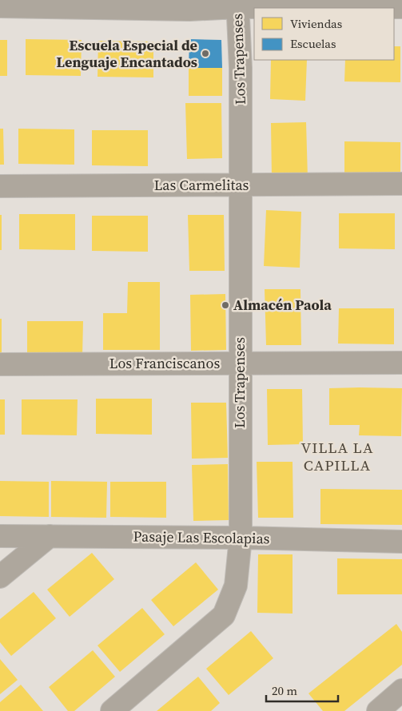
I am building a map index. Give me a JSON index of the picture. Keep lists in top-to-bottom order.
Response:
{
  "streets": {
    "street": [
      "Los Trapenses",
      "Las Carmelitas",
      "Los Franciscanos",
      "Pasaje Las Escolapias"
    ]
  },
  "crossings": [
    ["Los Trapenses", "Las Carmelitas"],
    ["Los Trapenses", "Los Franciscanos"],
    ["Los Trapenses", "Pasaje Las Escolapias"]
  ],
  "districts": ["VILLA LA CAPILLA"],
  "places": ["Escuela Especial de Lenguaje Encantados", "Almacén Paola"],
  "legend": ["Viviendas", "Escuelas"],
  "scale_bar": "20 m"
}
